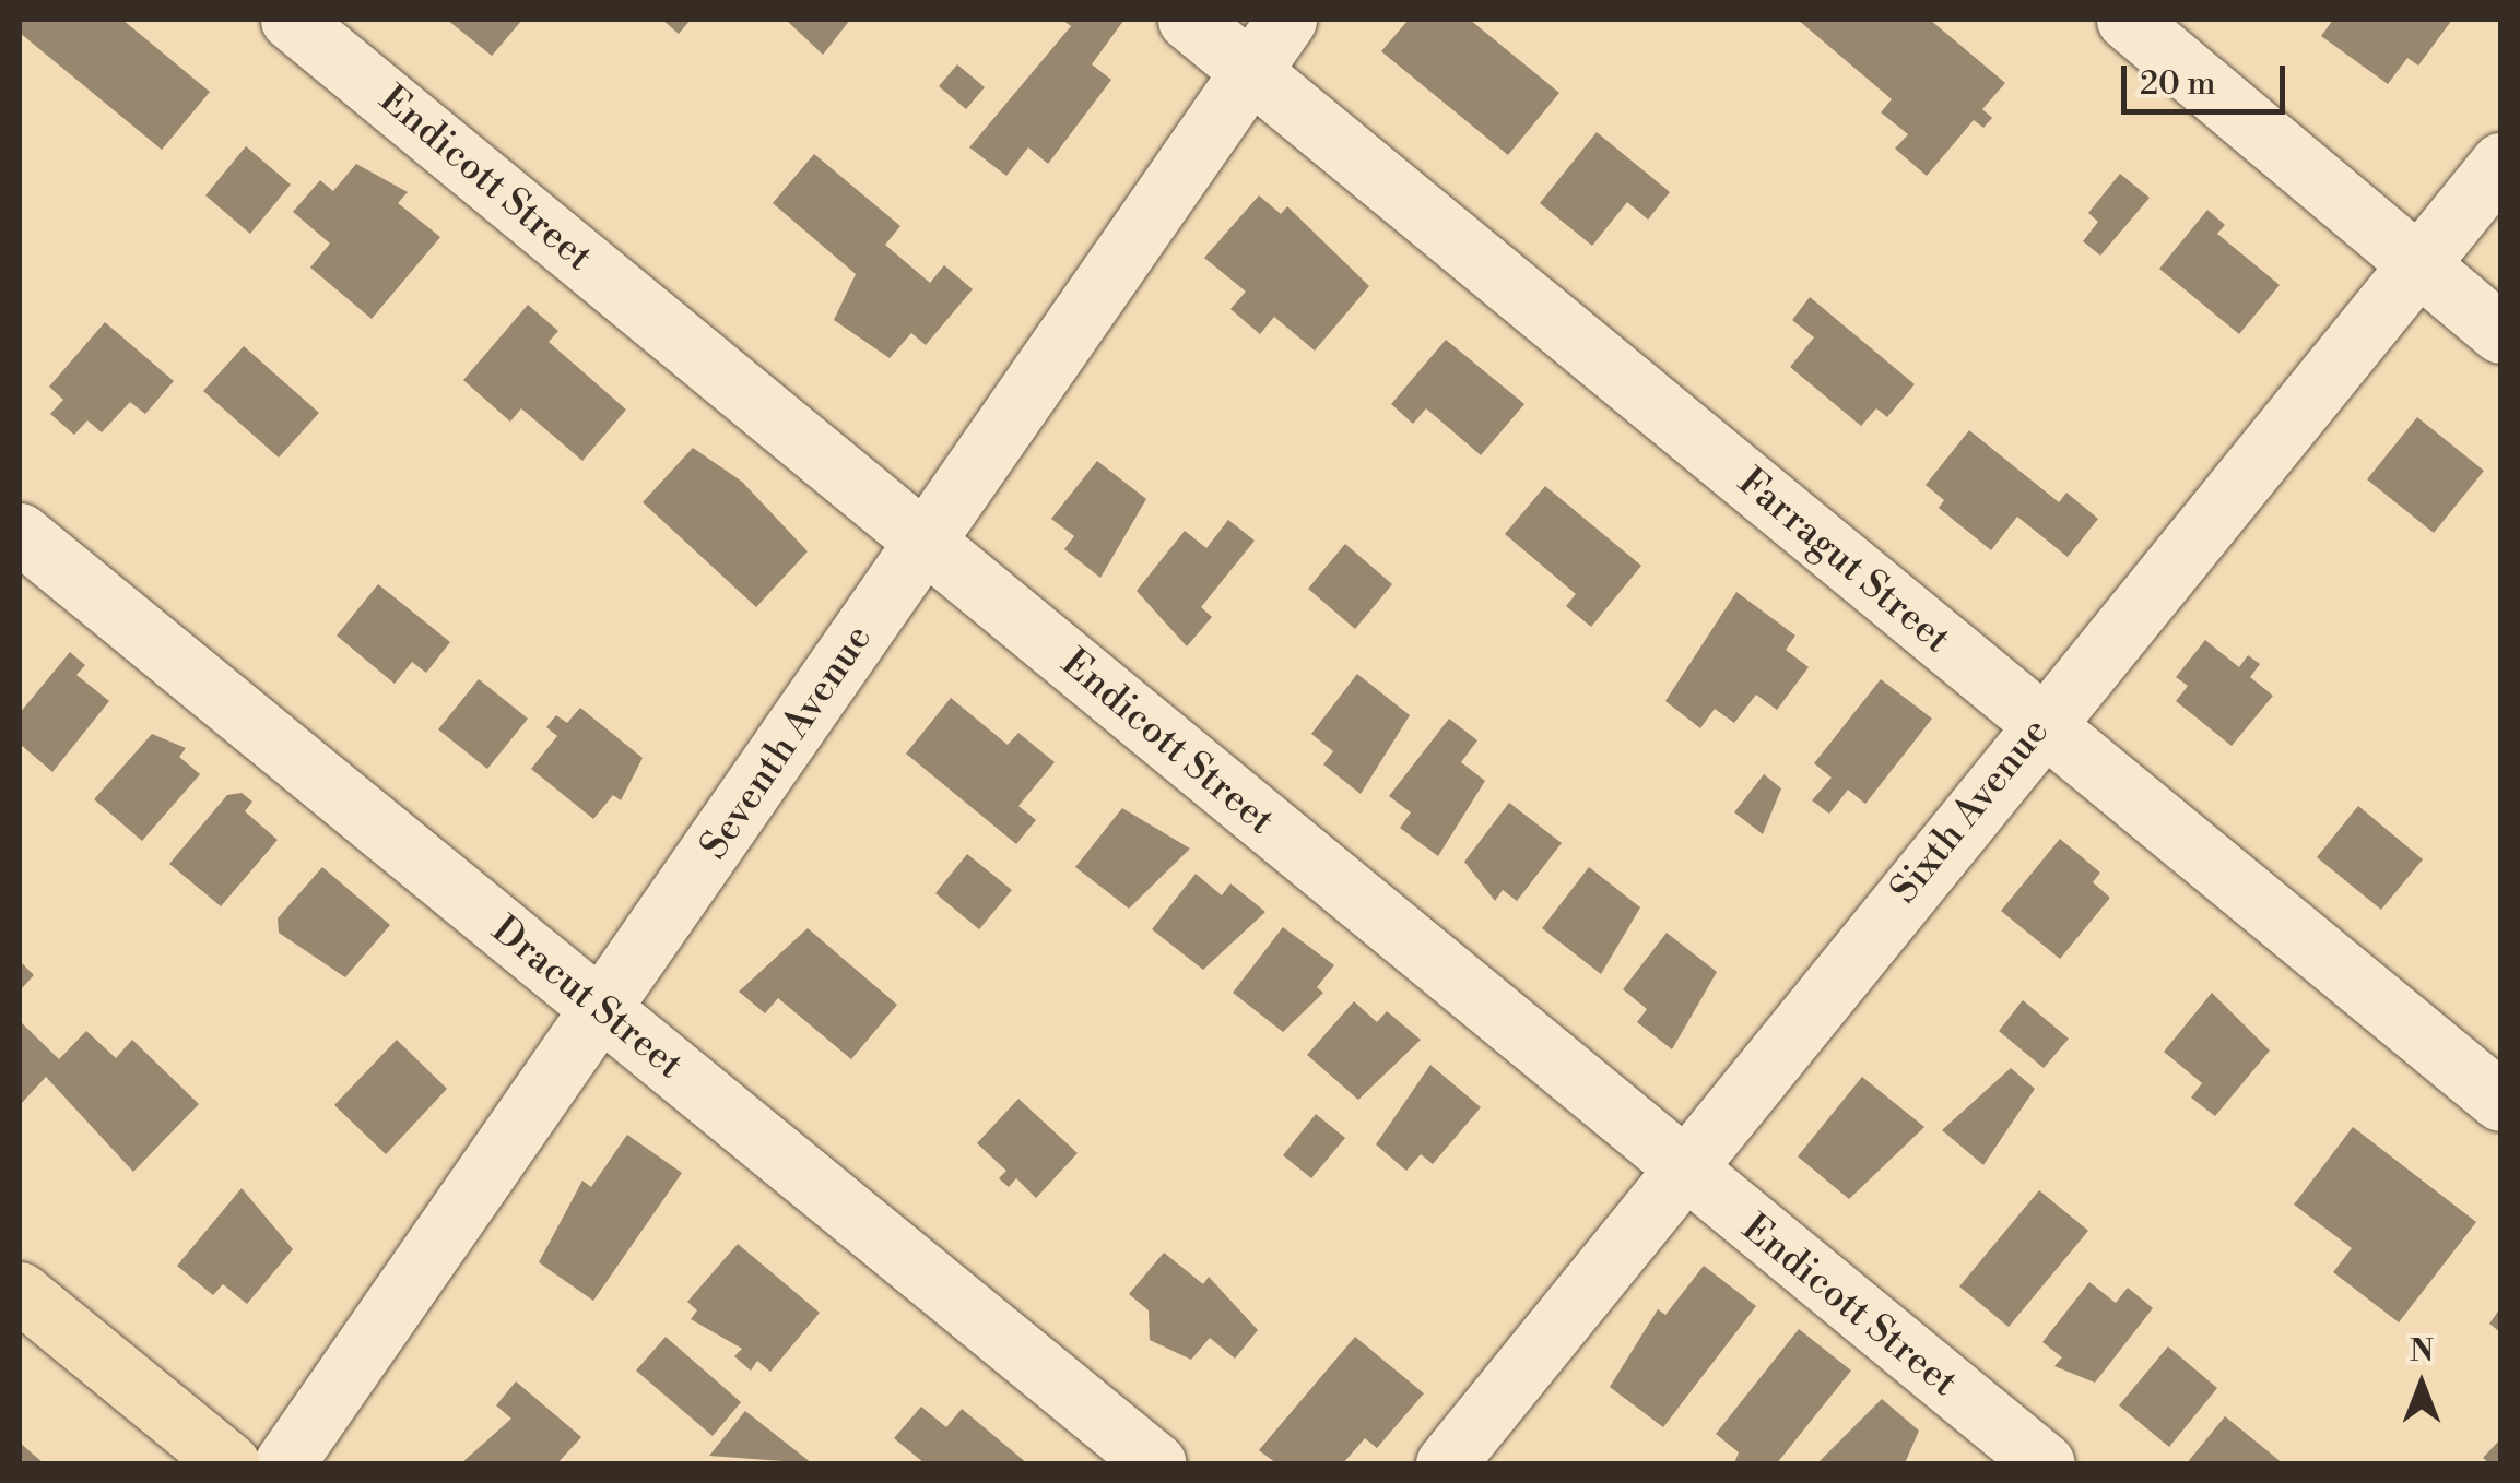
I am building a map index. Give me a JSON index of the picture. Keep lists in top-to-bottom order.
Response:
{
  "streets": {
    "street": [
      "Endicott Street",
      "Farragut Street",
      "Seventh Avenue",
      "Sixth Avenue",
      "Dracut Street"
    ]
  },
  "crossings": [
    ["Endicott Street", "Seventh Avenue"],
    ["Endicott Street", "Sixth Avenue"],
    ["Farragut Street", "Seventh Avenue"],
    ["Farragut Street", "Sixth Avenue"],
    ["Seventh Avenue", "Dracut Street"]
  ],
  "scale_bar": "20 m",
  "north": "top"
}
